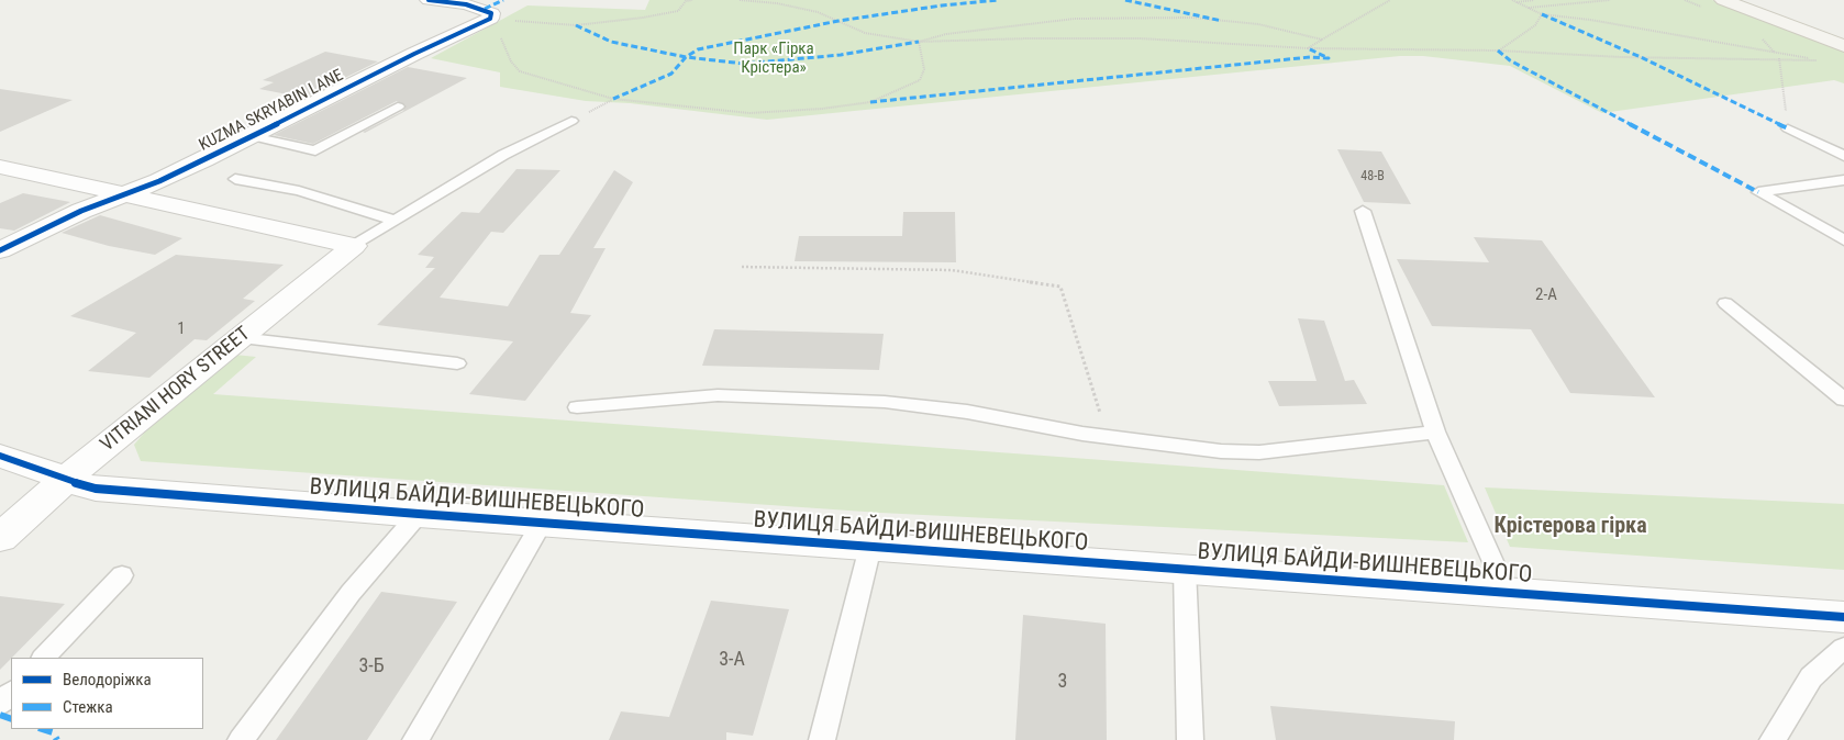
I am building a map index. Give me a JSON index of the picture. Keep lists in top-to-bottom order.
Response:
{
  "streets": {
    "street": ["KUZMA SKRYABIN LANE", "VITRIANI HORY STREET", "ВУЛИЦЯ БАЙДИ-ВИШНЕВЕЦЬКОГО"]
  },
  "crossings": [
    ["VITRIANI HORY STREET", "ВУЛИЦЯ БАЙДИ-ВИШНЕВЕЦЬКОГО"]
  ],
  "districts": ["Крістерова гірка"],
  "parks": ["Парк «Гірка Крістера»"],
  "house_numbers": [
    "48-В",
    "2-А",
    "1",
    "3-А",
    "3-Б",
    "3"
  ],
  "legend": ["Велодоріжка", "Стежка"]
}
